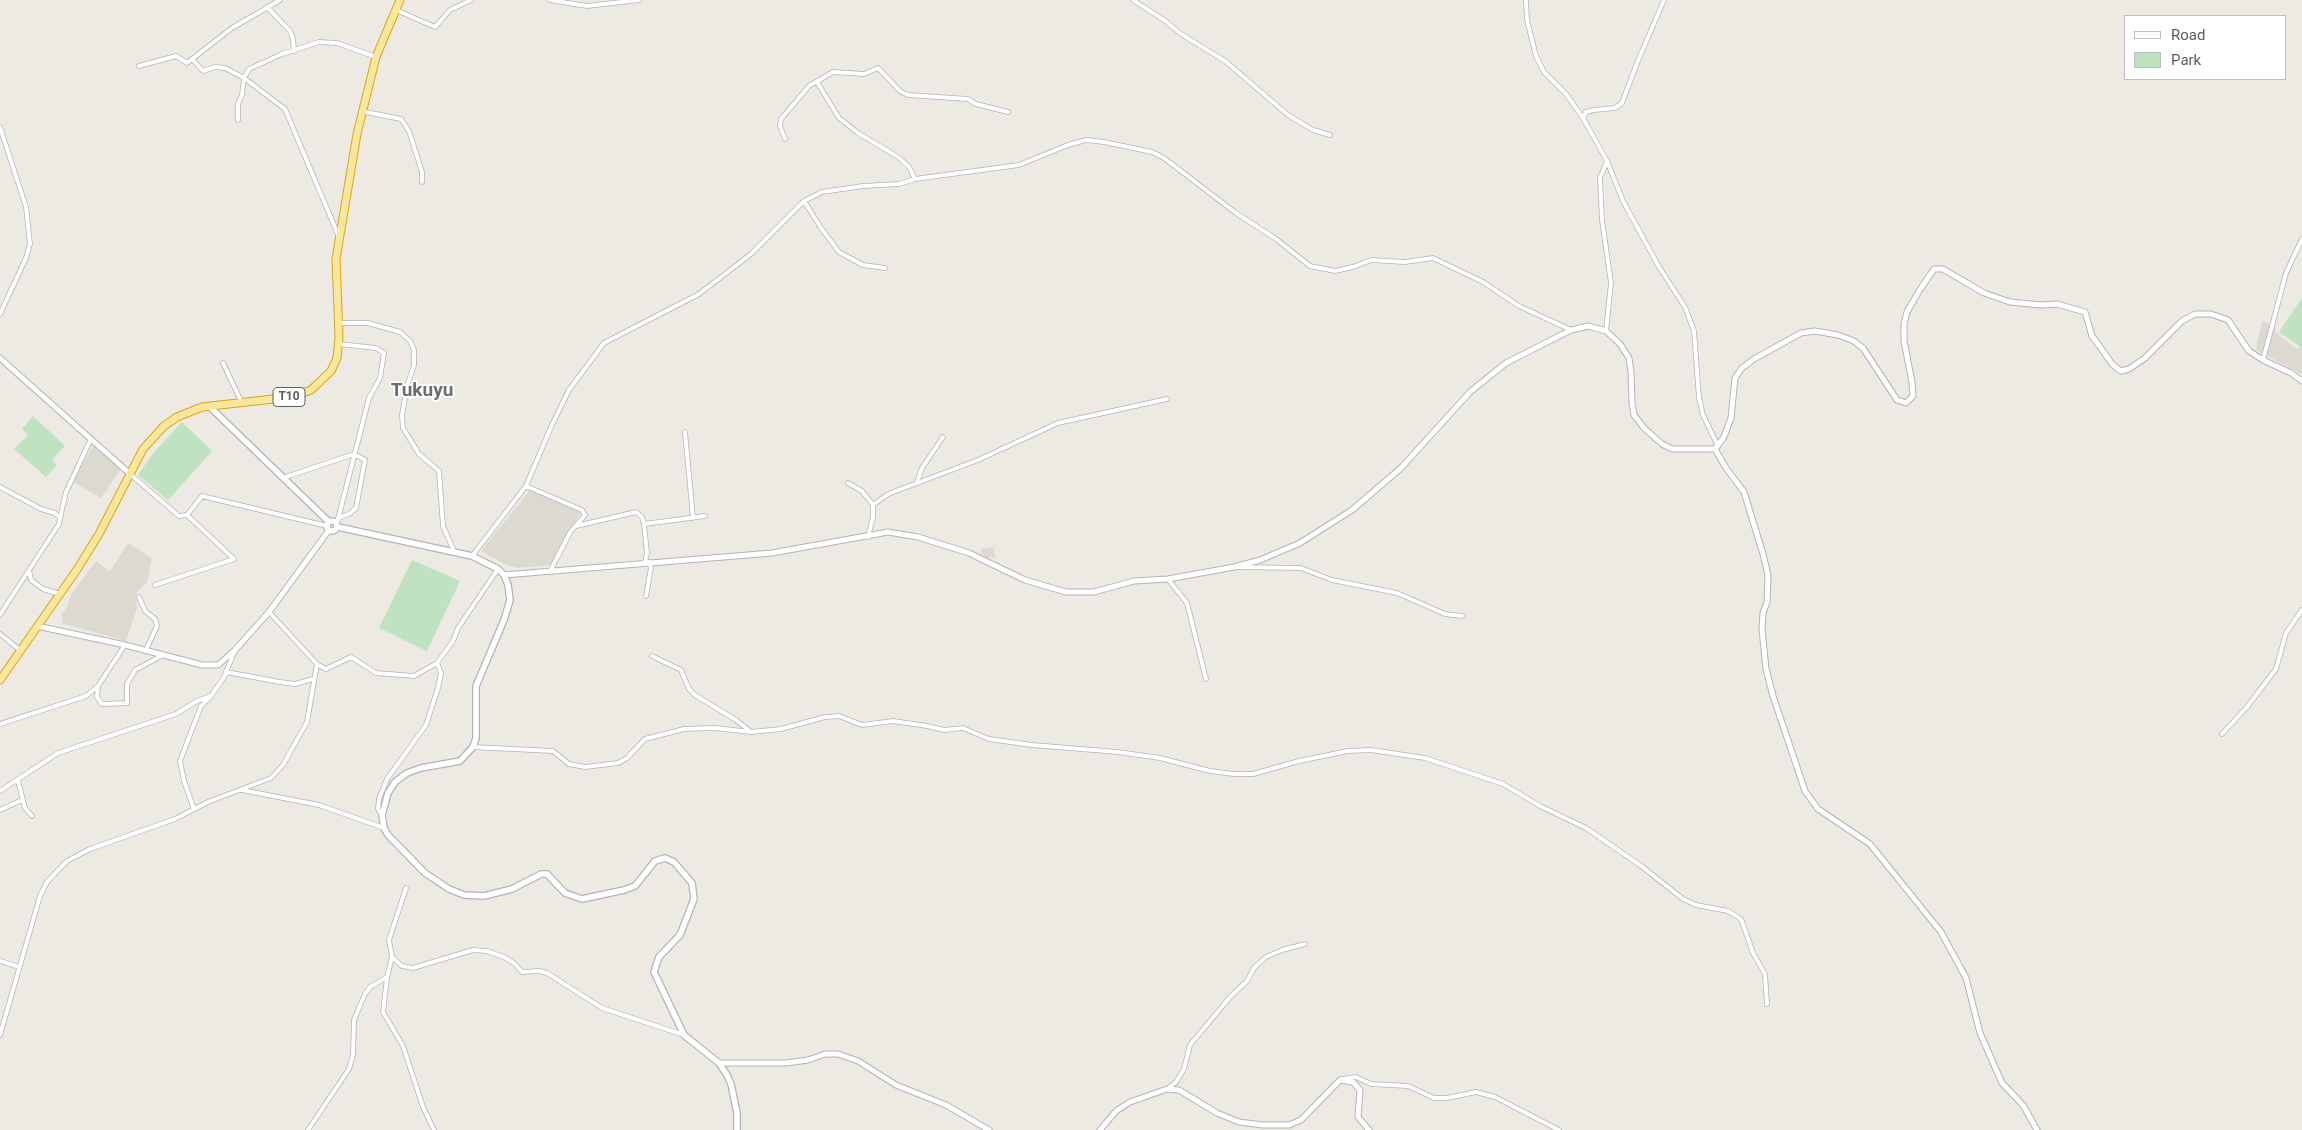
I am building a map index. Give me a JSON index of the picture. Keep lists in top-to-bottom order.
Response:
{
  "streets": {
    "highway": ["T10"]
  },
  "districts": ["Tukuyu"],
  "legend": ["Road", "Park"]
}
